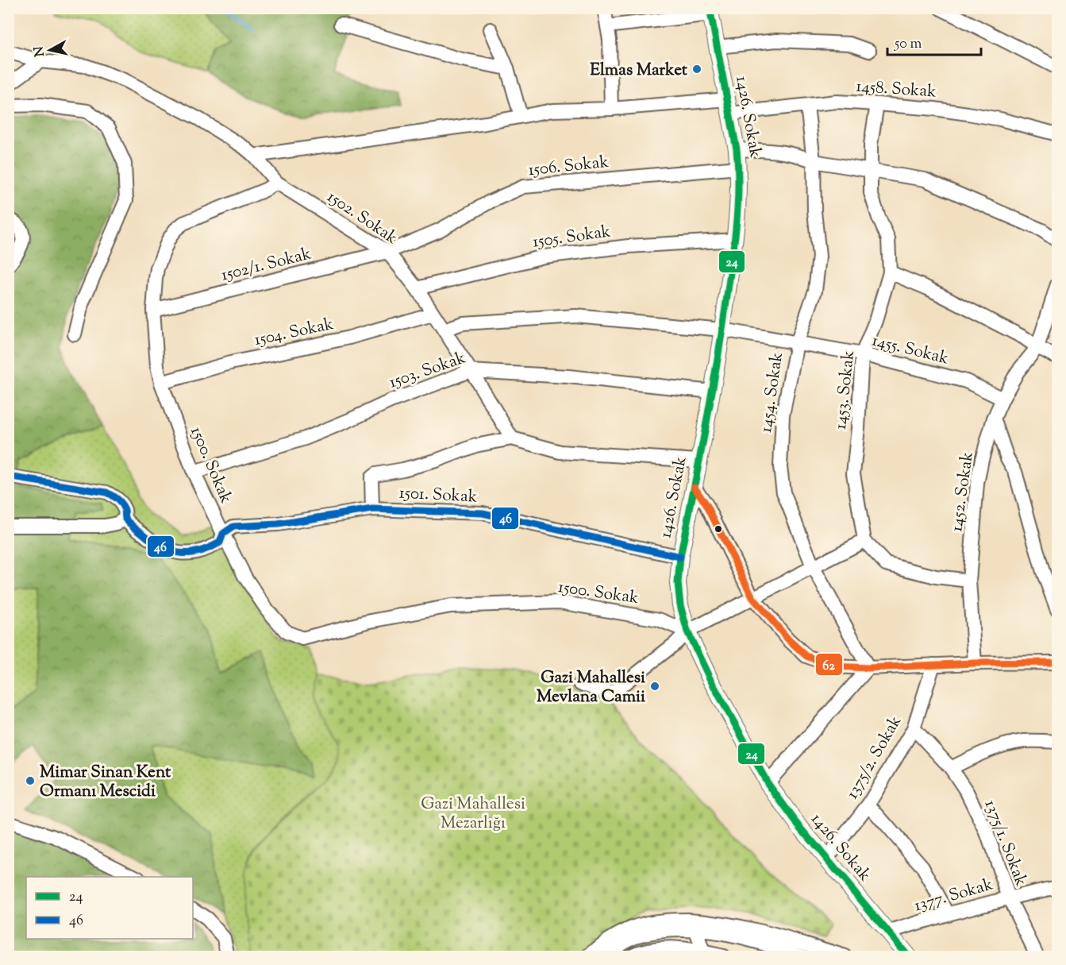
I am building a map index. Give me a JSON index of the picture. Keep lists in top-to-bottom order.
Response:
{
  "streets": {
    "main road": ["1426. Sokak"],
    "street": [
      "1458. Sokak",
      "1506. Sokak",
      "1502. Sokak",
      "1505. Sokak",
      "1502/1. Sokak",
      "1504. Sokak",
      "1455. Sokak",
      "1503. Sokak",
      "1453. Sokak",
      "1454. Sokak",
      "1500. Sokak",
      "1452. Sokak",
      "1501. Sokak",
      "1375/2. Sokak",
      "1375/1. Sokak",
      "1377. Sokak"
    ]
  },
  "crossings": [
    ["1458. Sokak", "1426. Sokak"],
    ["1458. Sokak", "1502. Sokak"],
    ["1458. Sokak", "1453. Sokak"],
    ["1458. Sokak", "1454. Sokak"],
    ["1426. Sokak", "1506. Sokak"],
    ["1426. Sokak", "1505. Sokak"],
    ["1426. Sokak", "1455. Sokak"],
    ["1426. Sokak", "1503. Sokak"],
    ["1426. Sokak", "1500. Sokak"],
    ["1426. Sokak", "1501. Sokak"],
    ["1426. Sokak", "1375/2. Sokak"],
    ["1426. Sokak", "1377. Sokak"],
    ["1506. Sokak", "1502. Sokak"],
    ["1506. Sokak", "1502/1. Sokak"],
    ["1502. Sokak", "1505. Sokak"],
    ["1502. Sokak", "1502/1. Sokak"],
    ["1502. Sokak", "1504. Sokak"],
    ["1502. Sokak", "1455. Sokak"],
    ["1502. Sokak", "1503. Sokak"],
    ["1502. Sokak", "1500. Sokak"],
    ["1502/1. Sokak", "1500. Sokak"],
    ["1504. Sokak", "1500. Sokak"],
    ["1455. Sokak", "1453. Sokak"],
    ["1455. Sokak", "1454. Sokak"],
    ["1455. Sokak", "1452. Sokak"],
    ["1503. Sokak", "1500. Sokak"],
    ["1500. Sokak", "1501. Sokak"],
    ["1375/2. Sokak", "1375/1. Sokak"],
    ["1375/1. Sokak", "1377. Sokak"]
  ],
  "parks": ["Gazi Mahallesi Mezarlığı"],
  "places": ["Elmas Market", "Gazi Mahallesi Mevlana Camii", "Mimar Sinan Kent Ormanı Mescidi"],
  "lines": ["transit line 24", "transit line 46", "transit line 62"],
  "legend": ["24", "46"],
  "scale_bar": "50 m",
  "north": "left"
}
